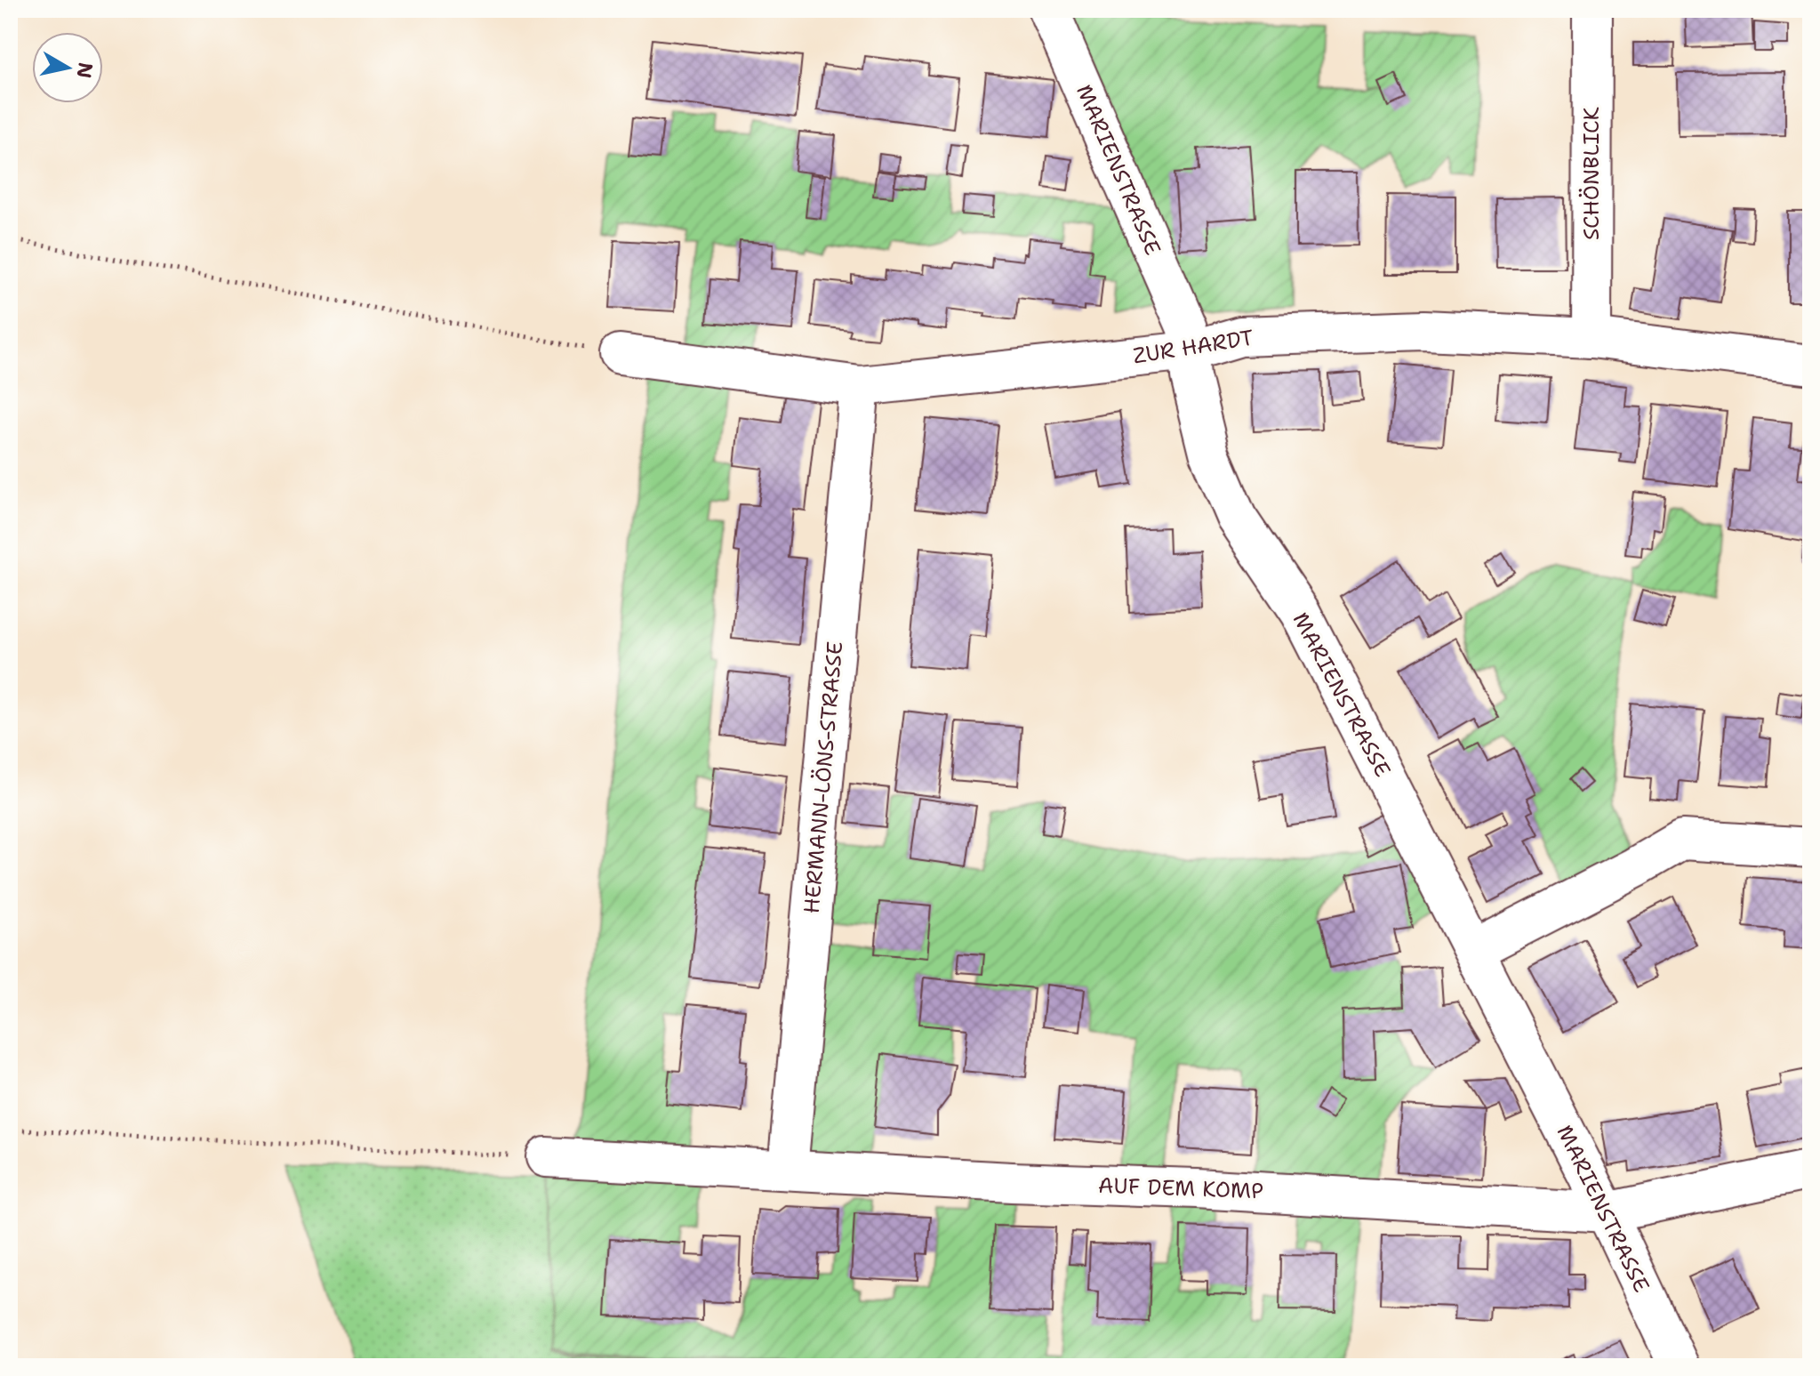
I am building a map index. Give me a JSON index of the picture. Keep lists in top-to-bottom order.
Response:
{
  "streets": {
    "street": [
      "MARIENSTRASSE",
      "SCHÖNBLICK",
      "ZUR HARDT",
      "HERMANN-LÖNS-STRASSE",
      "AUF DEM KOMP"
    ]
  },
  "crossings": [
    ["MARIENSTRASSE", "ZUR HARDT"],
    ["MARIENSTRASSE", "AUF DEM KOMP"],
    ["SCHÖNBLICK", "ZUR HARDT"],
    ["ZUR HARDT", "HERMANN-LÖNS-STRASSE"],
    ["HERMANN-LÖNS-STRASSE", "AUF DEM KOMP"]
  ],
  "north": "right"
}
